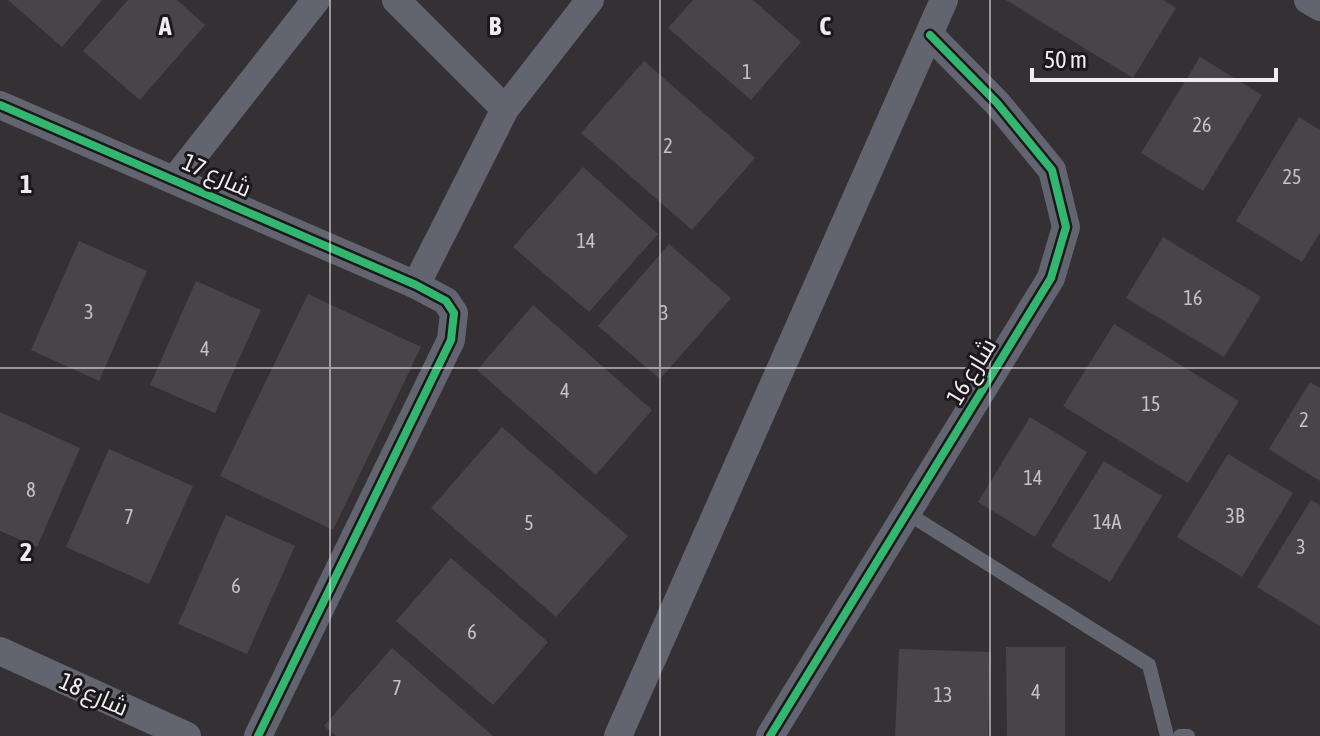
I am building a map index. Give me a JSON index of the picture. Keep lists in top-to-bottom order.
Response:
{
  "streets": {
    "street": ["شارع 17", "شارع 16", "شارع 18"]
  },
  "house_numbers": [
    "1",
    "26",
    "2",
    "25",
    "14",
    "16",
    "3",
    "3",
    "4",
    "4",
    "15",
    "2",
    "14",
    "8",
    "3B",
    "7",
    "14A",
    "5",
    "3",
    "6",
    "6",
    "7",
    "4",
    "13"
  ],
  "scale_bar": "50 m",
  "grid": {
    "columns": ["A", "B", "C"],
    "rows": ["1", "2"]
  }
}
